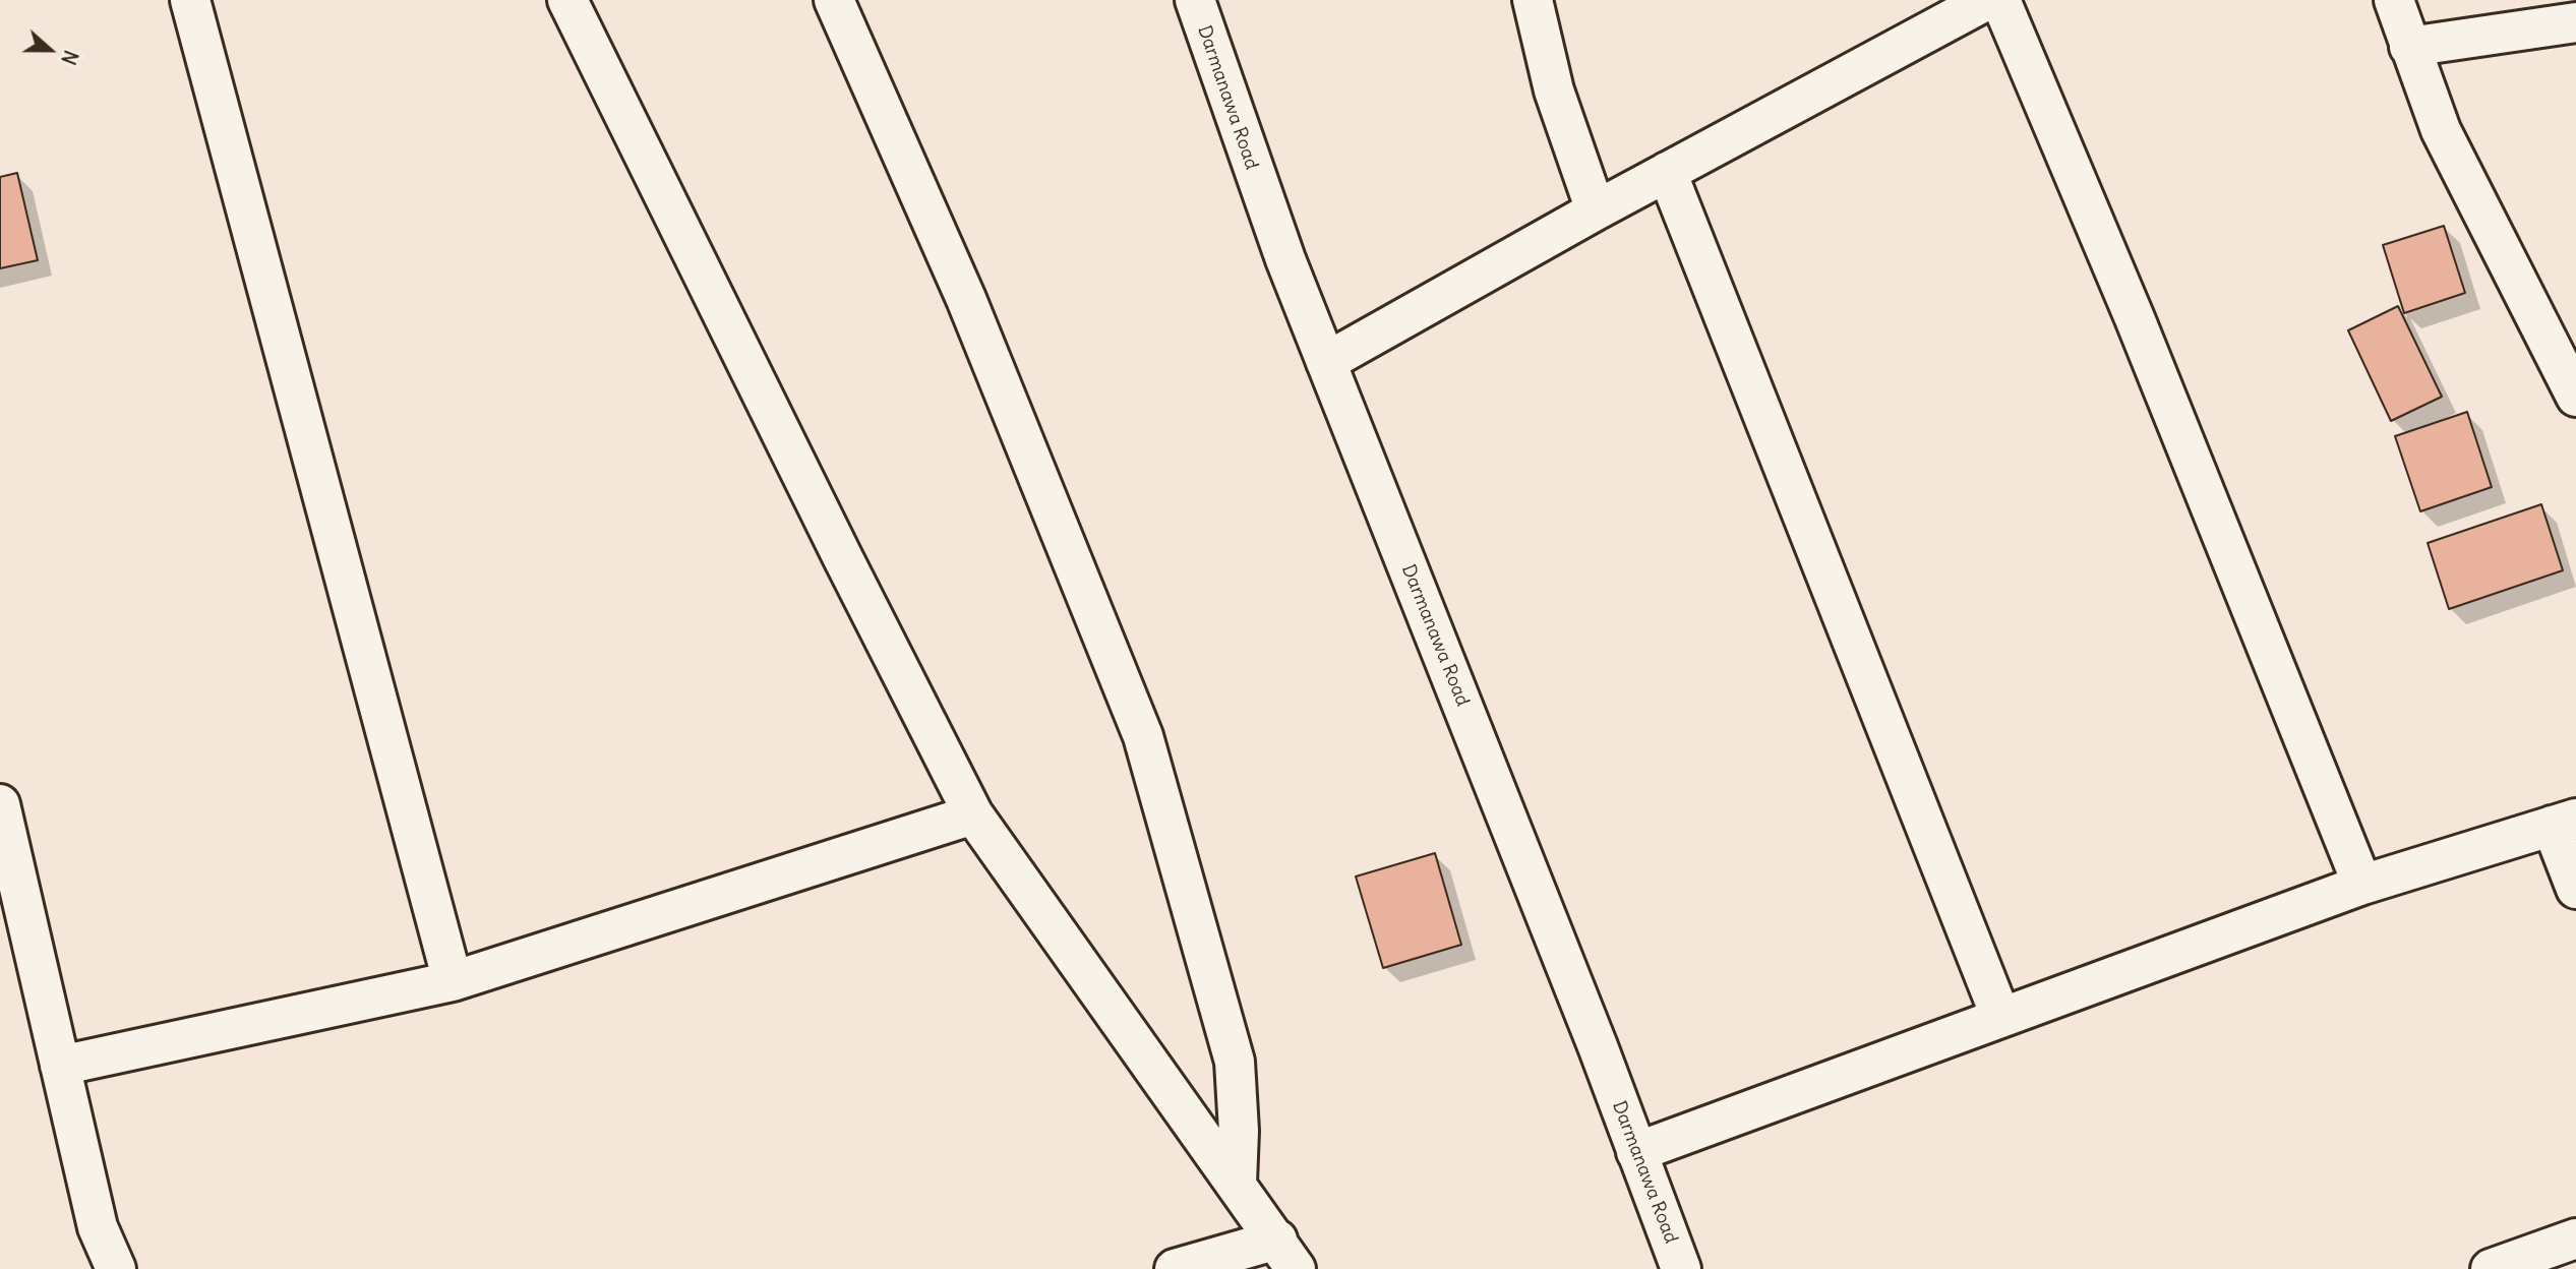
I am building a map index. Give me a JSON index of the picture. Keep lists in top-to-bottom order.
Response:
{
  "streets": {
    "street": ["Darmanawa Road"]
  },
  "north": "right"
}
